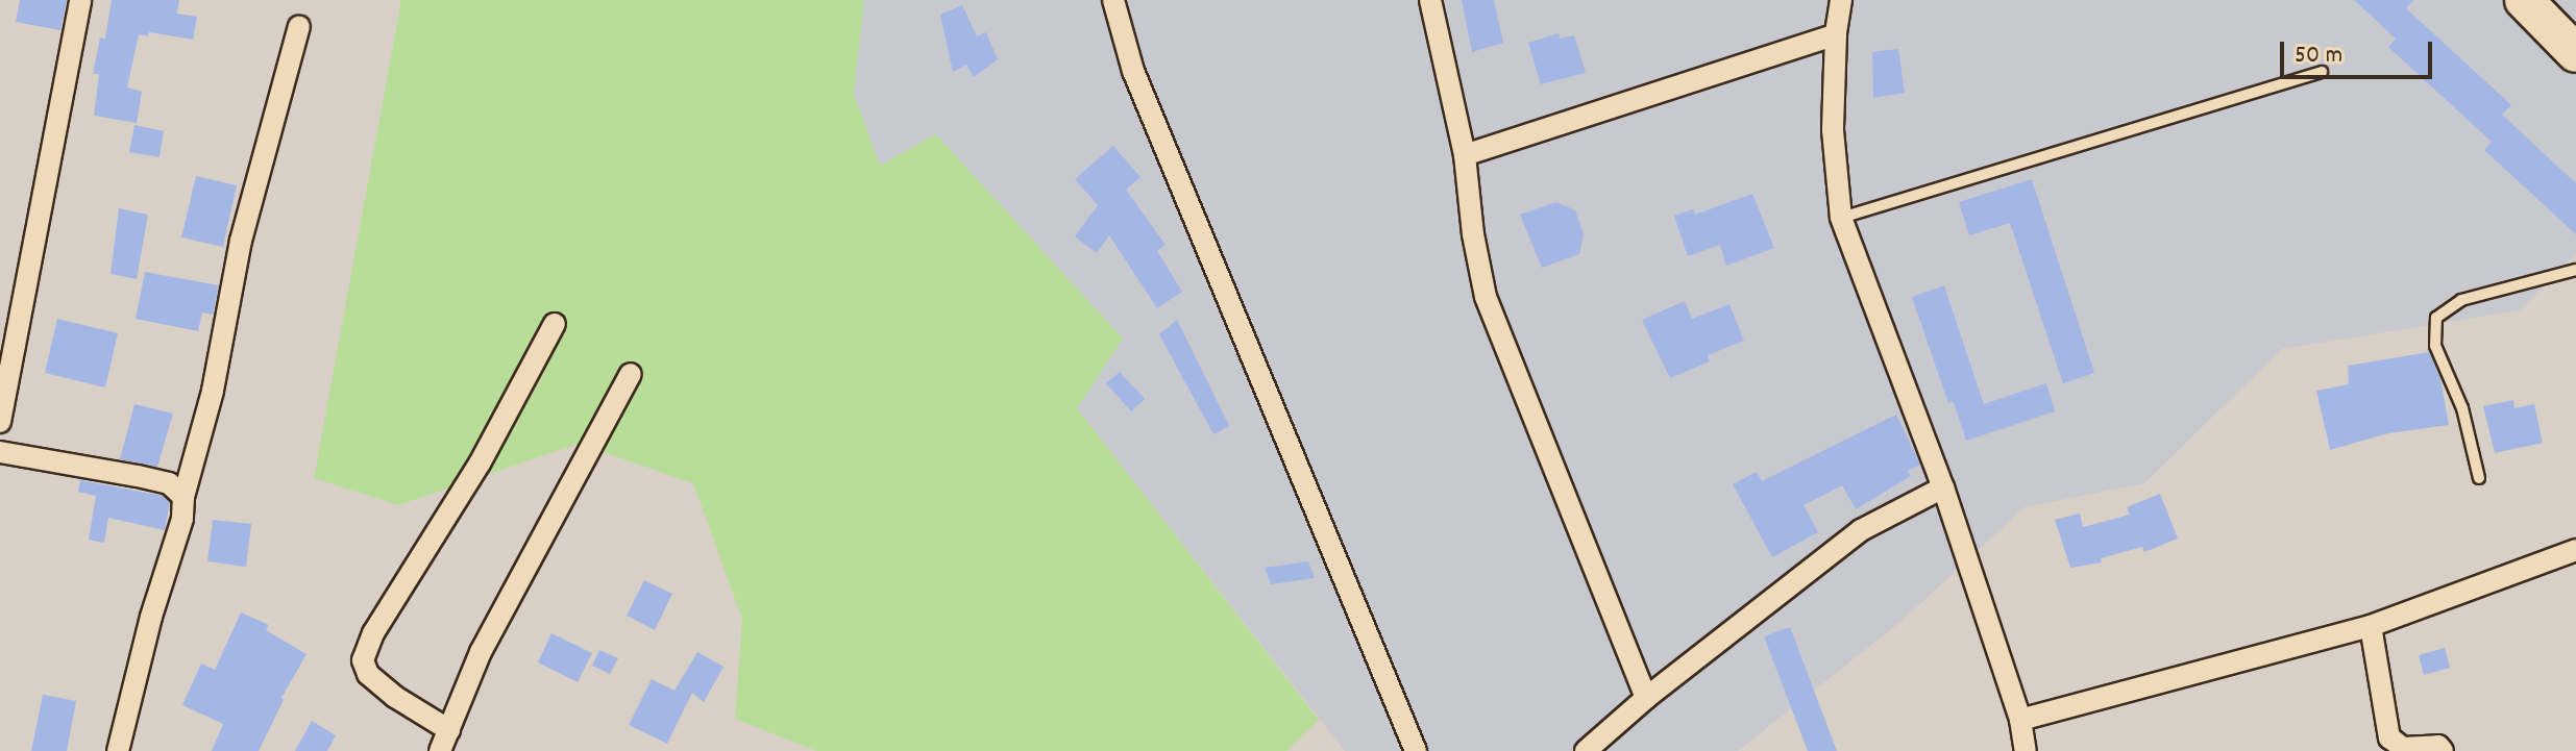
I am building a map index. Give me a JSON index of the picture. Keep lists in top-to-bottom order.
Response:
{
  "scale_bar": "50 m"
}
